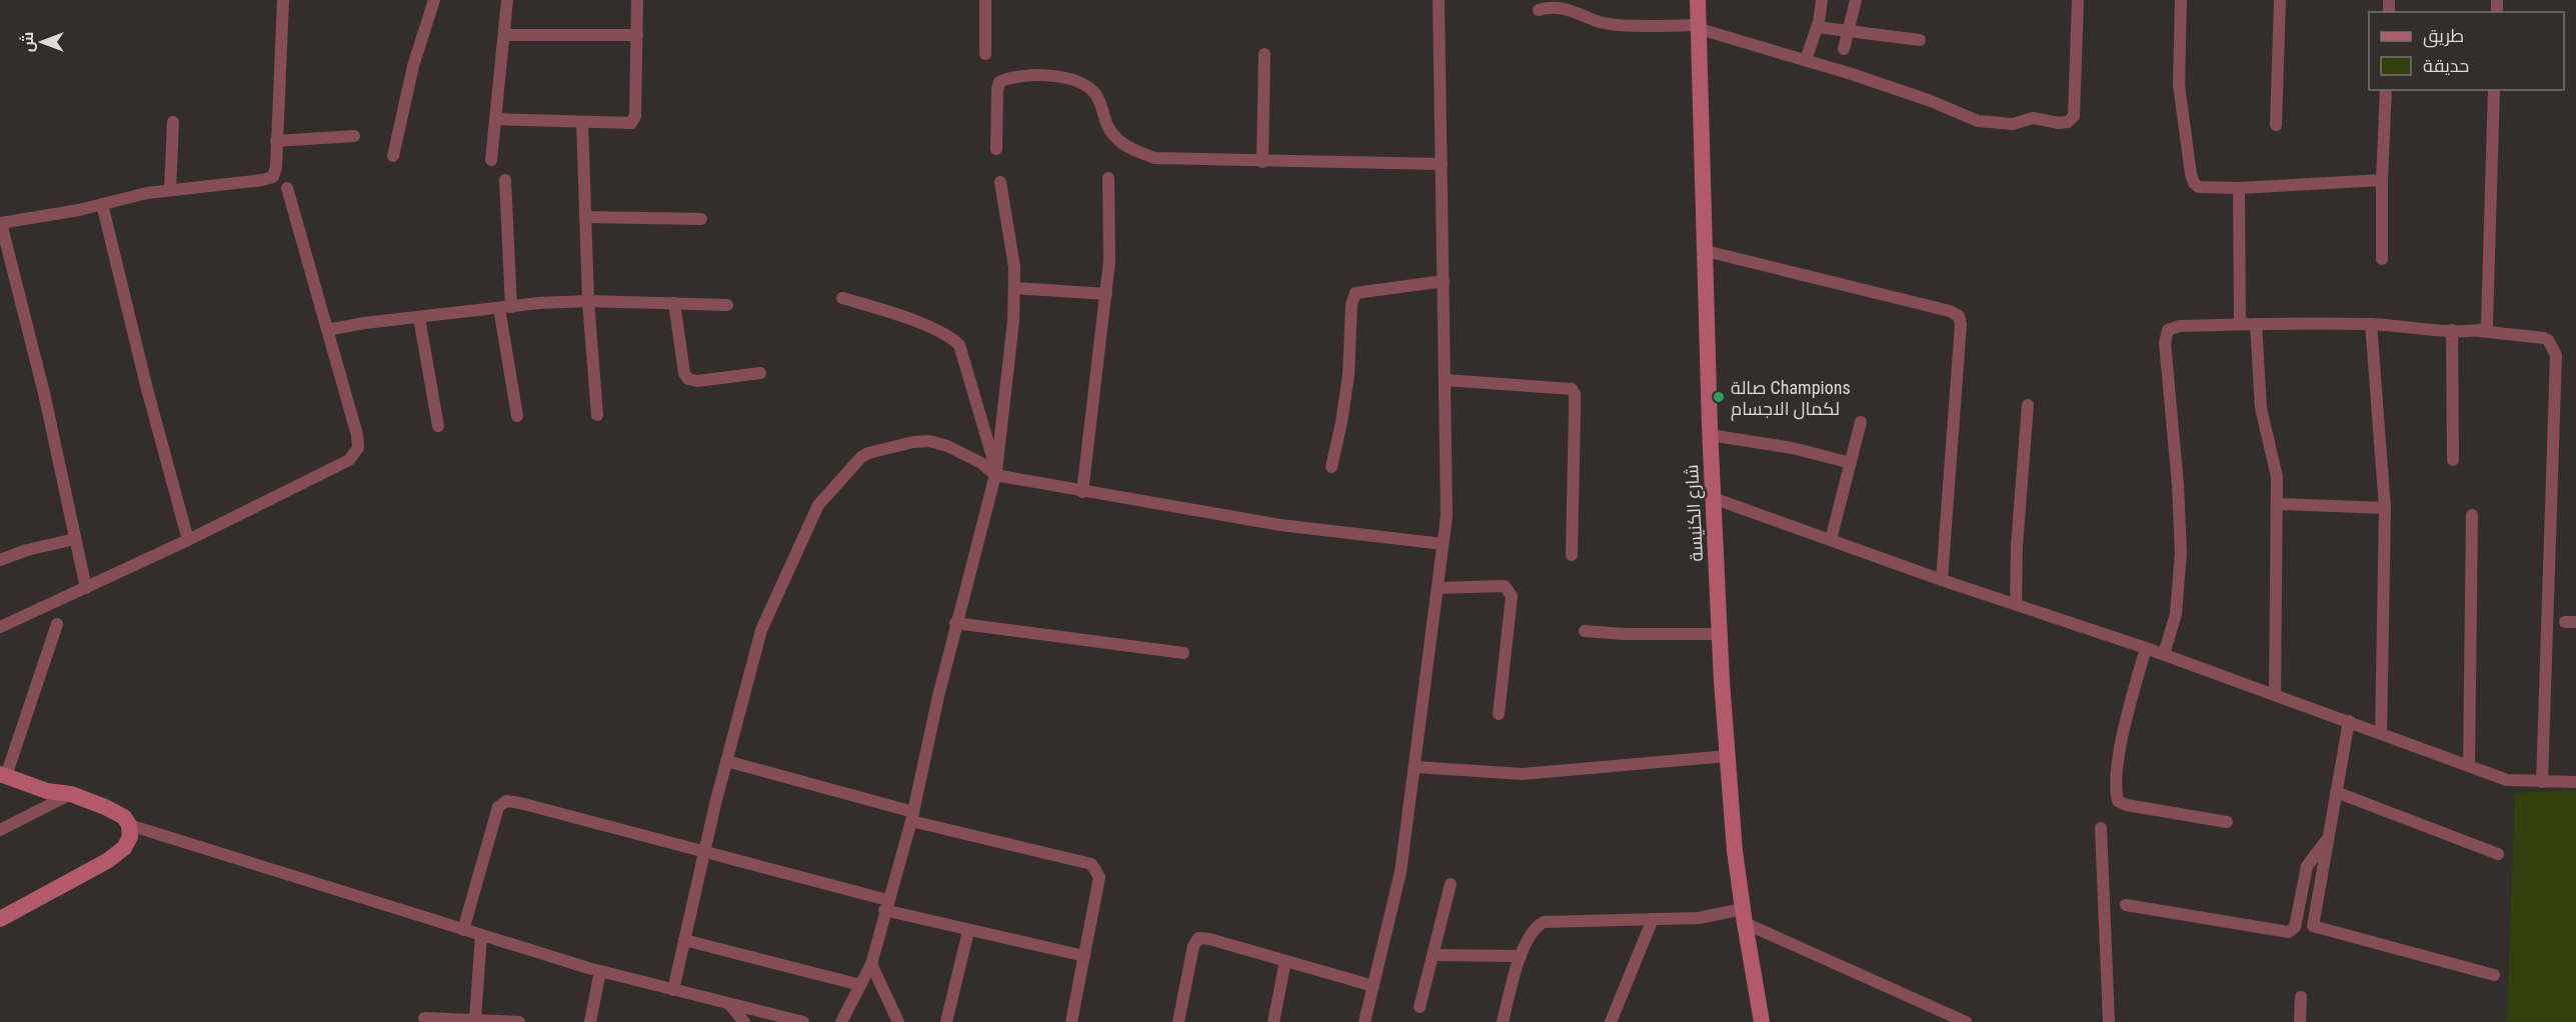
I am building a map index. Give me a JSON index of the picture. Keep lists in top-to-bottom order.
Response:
{
  "streets": {
    "main road": ["شارع الكنيسة"]
  },
  "places": ["صالة Champions لكمال الاجسام"],
  "legend": ["طريق", "حديقة"],
  "north": "left"
}
